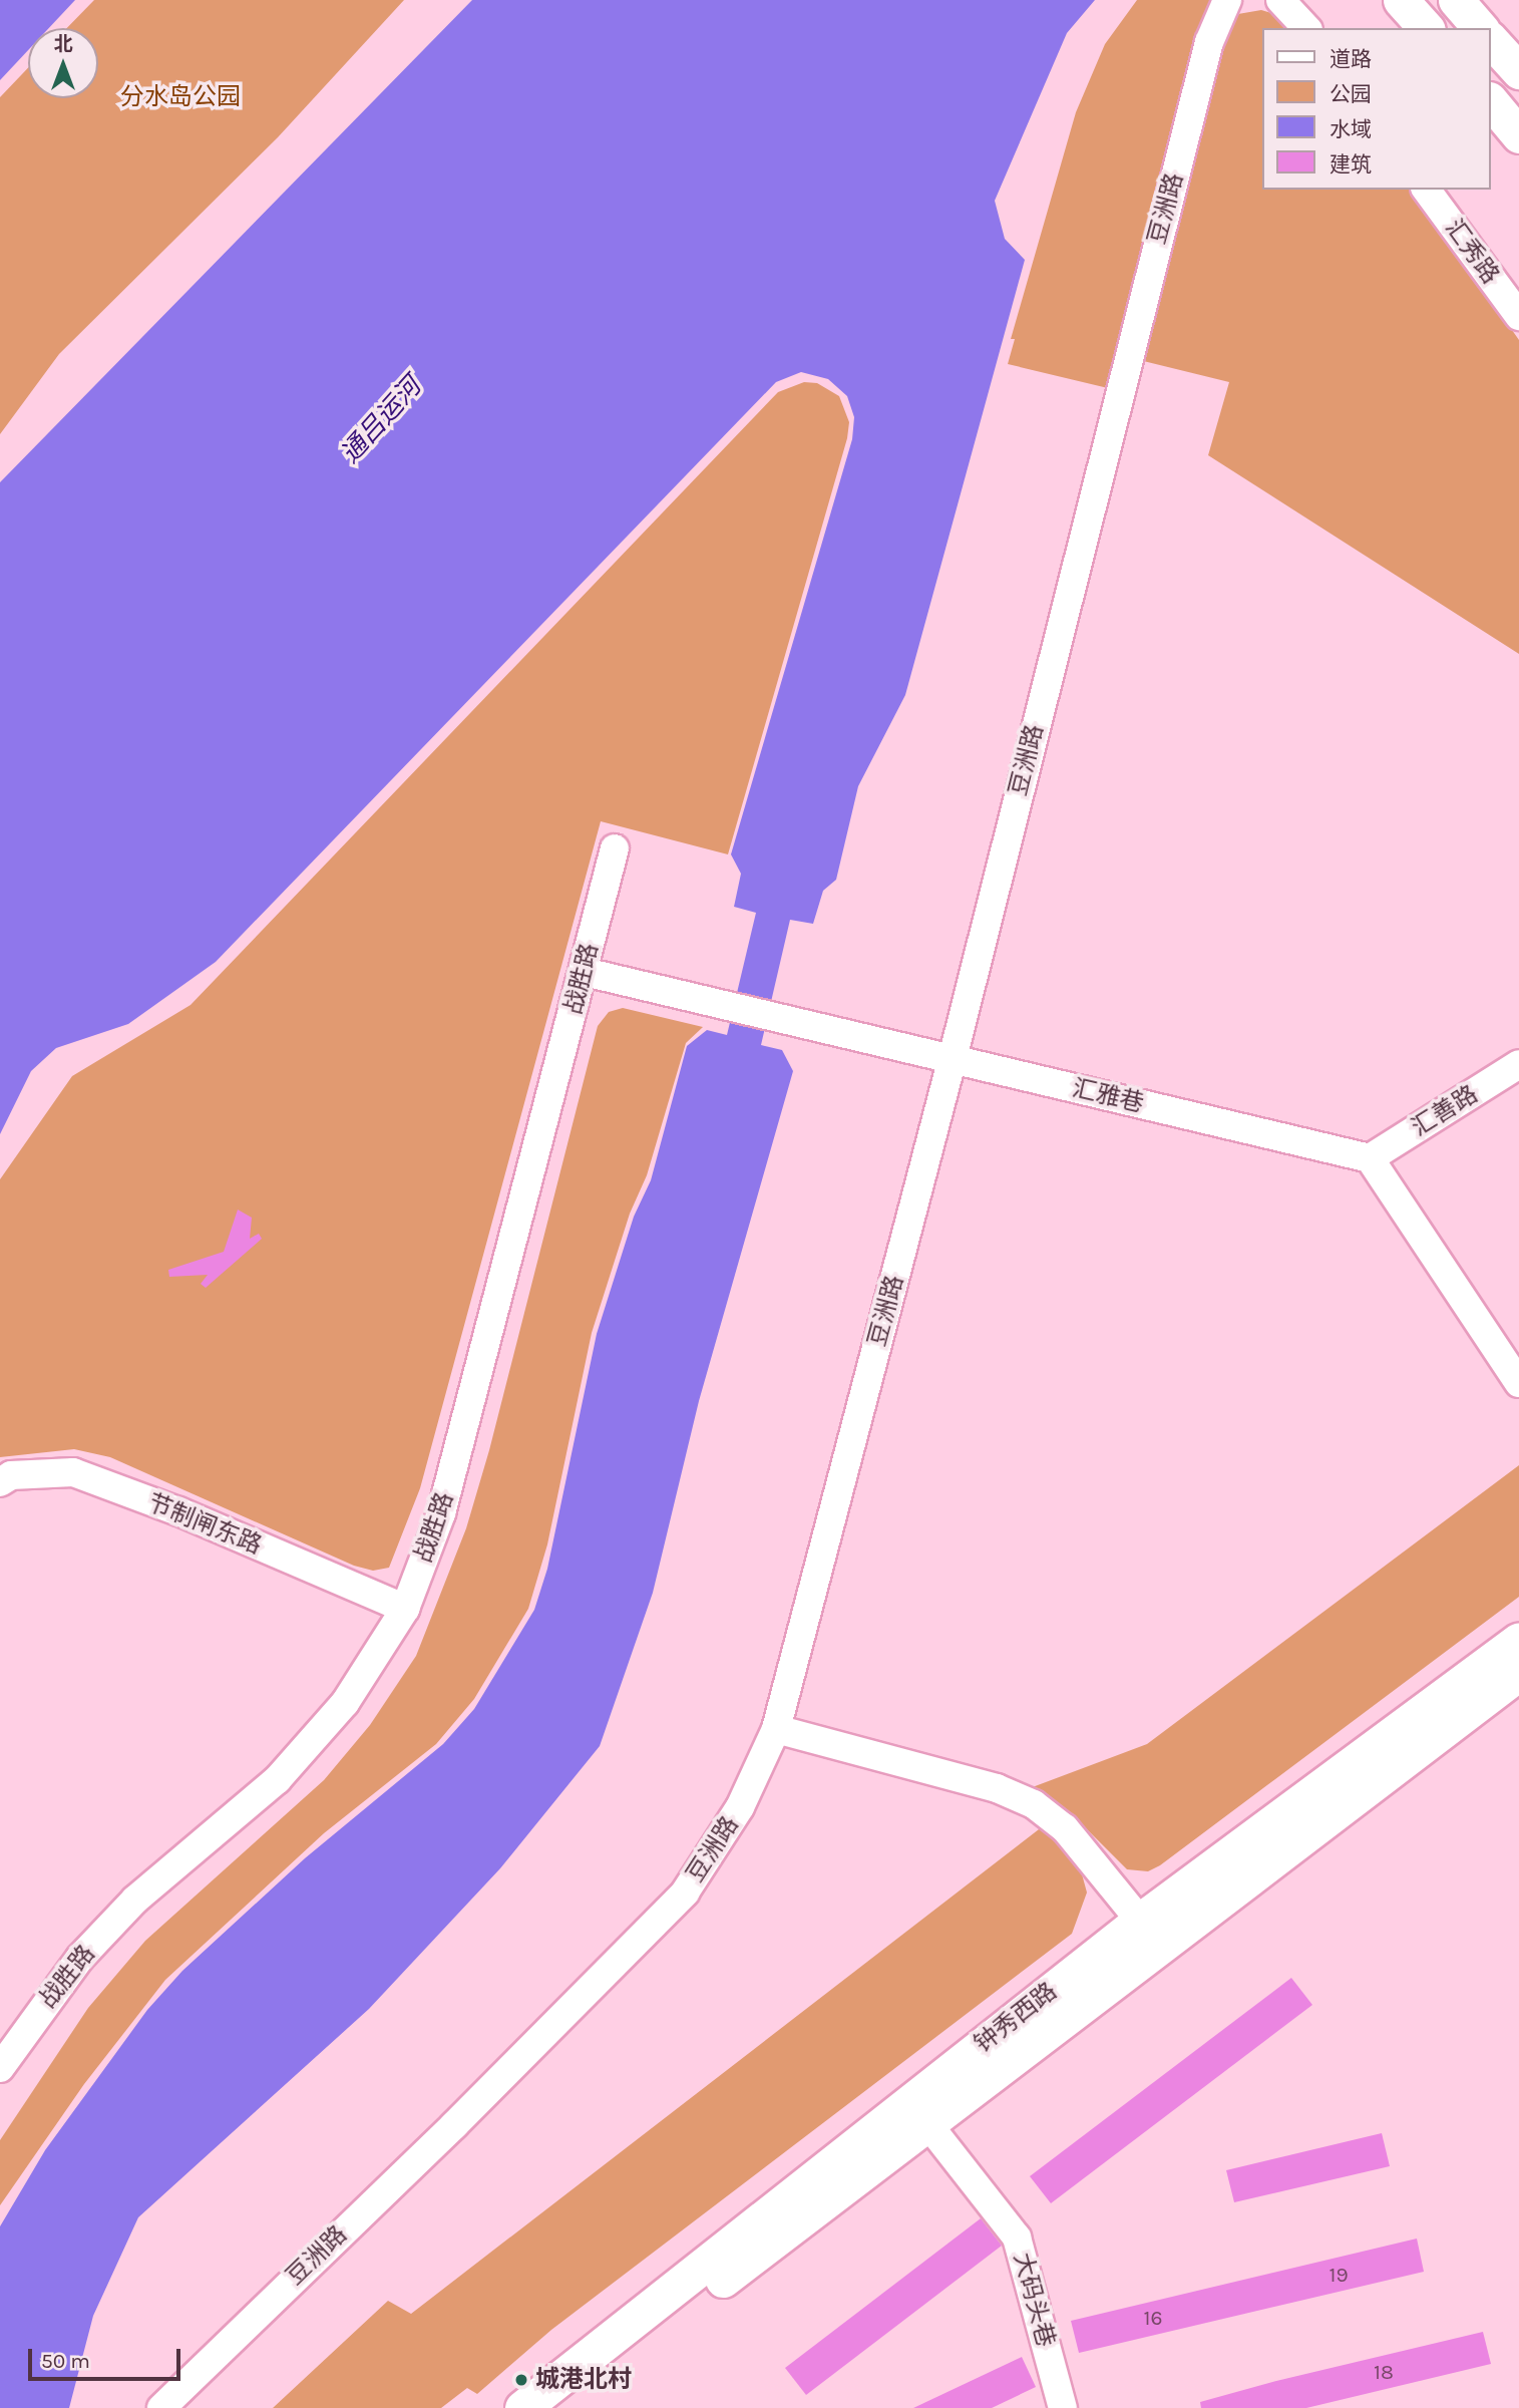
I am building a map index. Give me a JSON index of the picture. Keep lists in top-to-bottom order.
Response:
{
  "streets": {
    "main road": ["钟秀西路"],
    "street": [
      "豆洲路",
      "汇秀路",
      "战胜路",
      "汇雅巷",
      "汇善路",
      "节制闸东路",
      "大码头巷"
    ]
  },
  "crossings": [
    ["豆洲路", "汇雅巷"],
    ["战胜路", "汇雅巷"],
    ["战胜路", "节制闸东路"],
    ["汇雅巷", "汇善路"],
    ["钟秀西路", "大码头巷"]
  ],
  "water": ["通吕运河"],
  "parks": ["分水岛公园"],
  "places": ["城港北村"],
  "house_numbers": ["19", "16", "18"],
  "legend": [
    "道路",
    "公园",
    "水域",
    "建筑"
  ],
  "scale_bar": "50 m",
  "north": "top"
}
